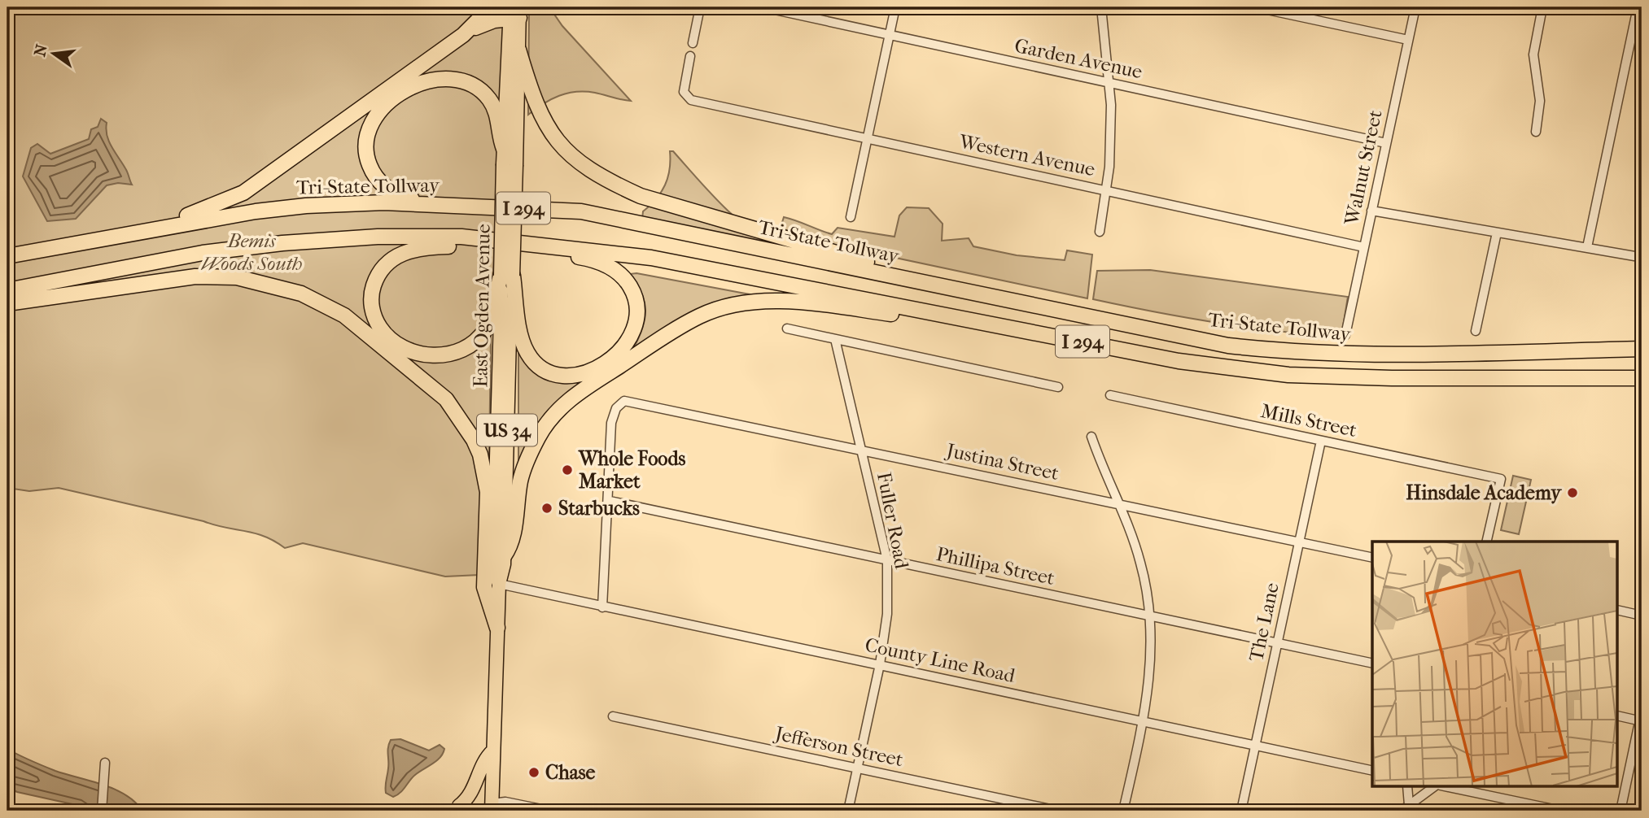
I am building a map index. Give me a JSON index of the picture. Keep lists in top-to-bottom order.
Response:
{
  "streets": {
    "highway": ["Tri-State Tollway", "I 294"],
    "main road": ["East Ogden Avenue", "US 34"],
    "street": [
      "Garden Avenue",
      "Western Avenue",
      "Walnut Street",
      "Mills Street",
      "Justina Street",
      "Fuller Road",
      "Phillipa Street",
      "The Lane",
      "County Line Road",
      "Jefferson Street"
    ]
  },
  "crossings": [
    ["Garden Avenue", "Walnut Street"],
    ["Western Avenue", "Walnut Street"],
    ["East Ogden Avenue", "US 34"],
    ["East Ogden Avenue", "County Line Road"],
    ["Mills Street", "The Lane"],
    ["Justina Street", "Fuller Road"],
    ["Justina Street", "Phillipa Street"],
    ["Justina Street", "The Lane"],
    ["Fuller Road", "Phillipa Street"],
    ["Fuller Road", "County Line Road"],
    ["Fuller Road", "Jefferson Street"],
    ["Phillipa Street", "The Lane"],
    ["The Lane", "County Line Road"]
  ],
  "parks": ["Bemis Woods South"],
  "places": [
    "Whole Foods Market",
    "Hinsdale Academy",
    "Starbucks",
    "Chase"
  ],
  "north": "left"
}
